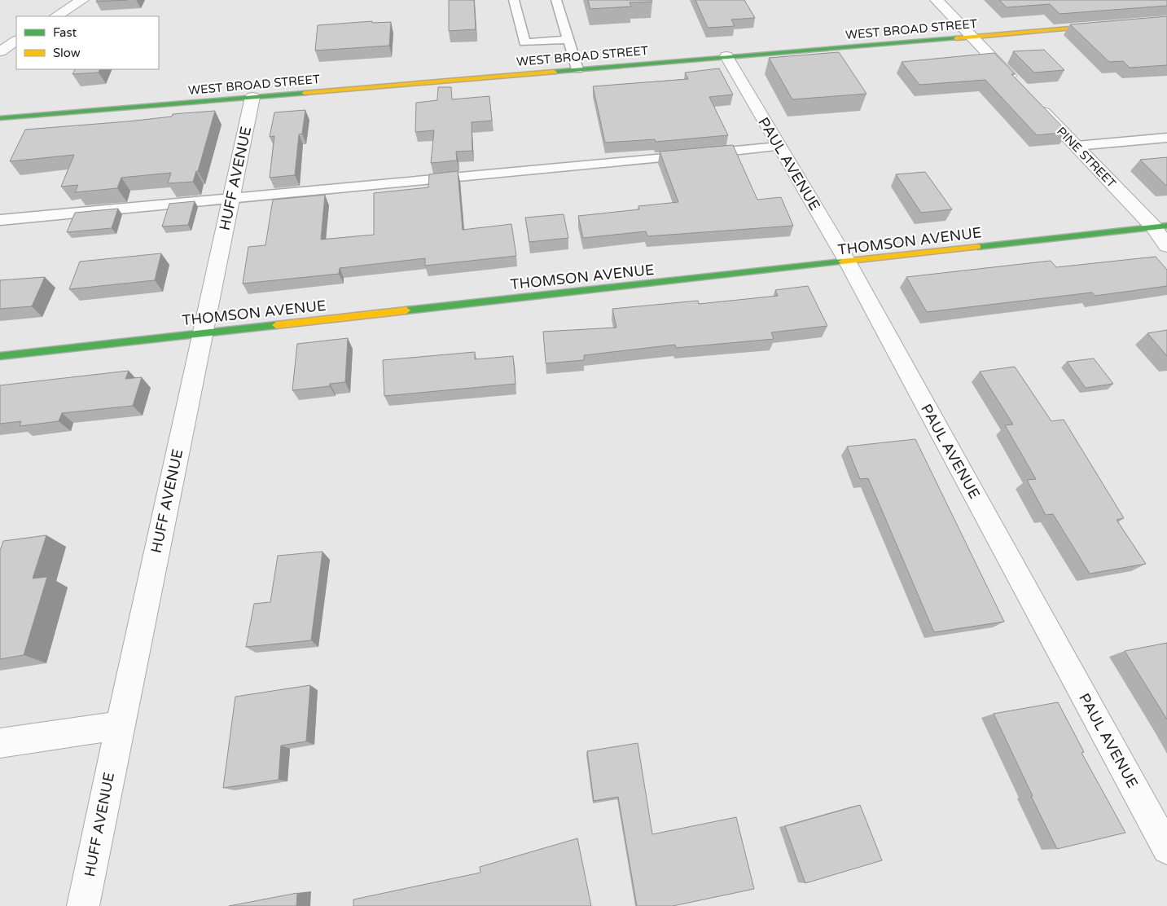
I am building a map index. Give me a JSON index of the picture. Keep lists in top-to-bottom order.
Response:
{
  "streets": {
    "main road": ["WEST BROAD STREET", "THOMSON AVENUE"],
    "street": ["PINE STREET", "PAUL AVENUE", "HUFF AVENUE"]
  },
  "crossings": [
    ["WEST BROAD STREET", "PAUL AVENUE"],
    ["WEST BROAD STREET", "HUFF AVENUE"],
    ["PINE STREET", "THOMSON AVENUE"],
    ["PAUL AVENUE", "THOMSON AVENUE"],
    ["HUFF AVENUE", "THOMSON AVENUE"]
  ],
  "legend": ["Fast", "Slow"]
}
